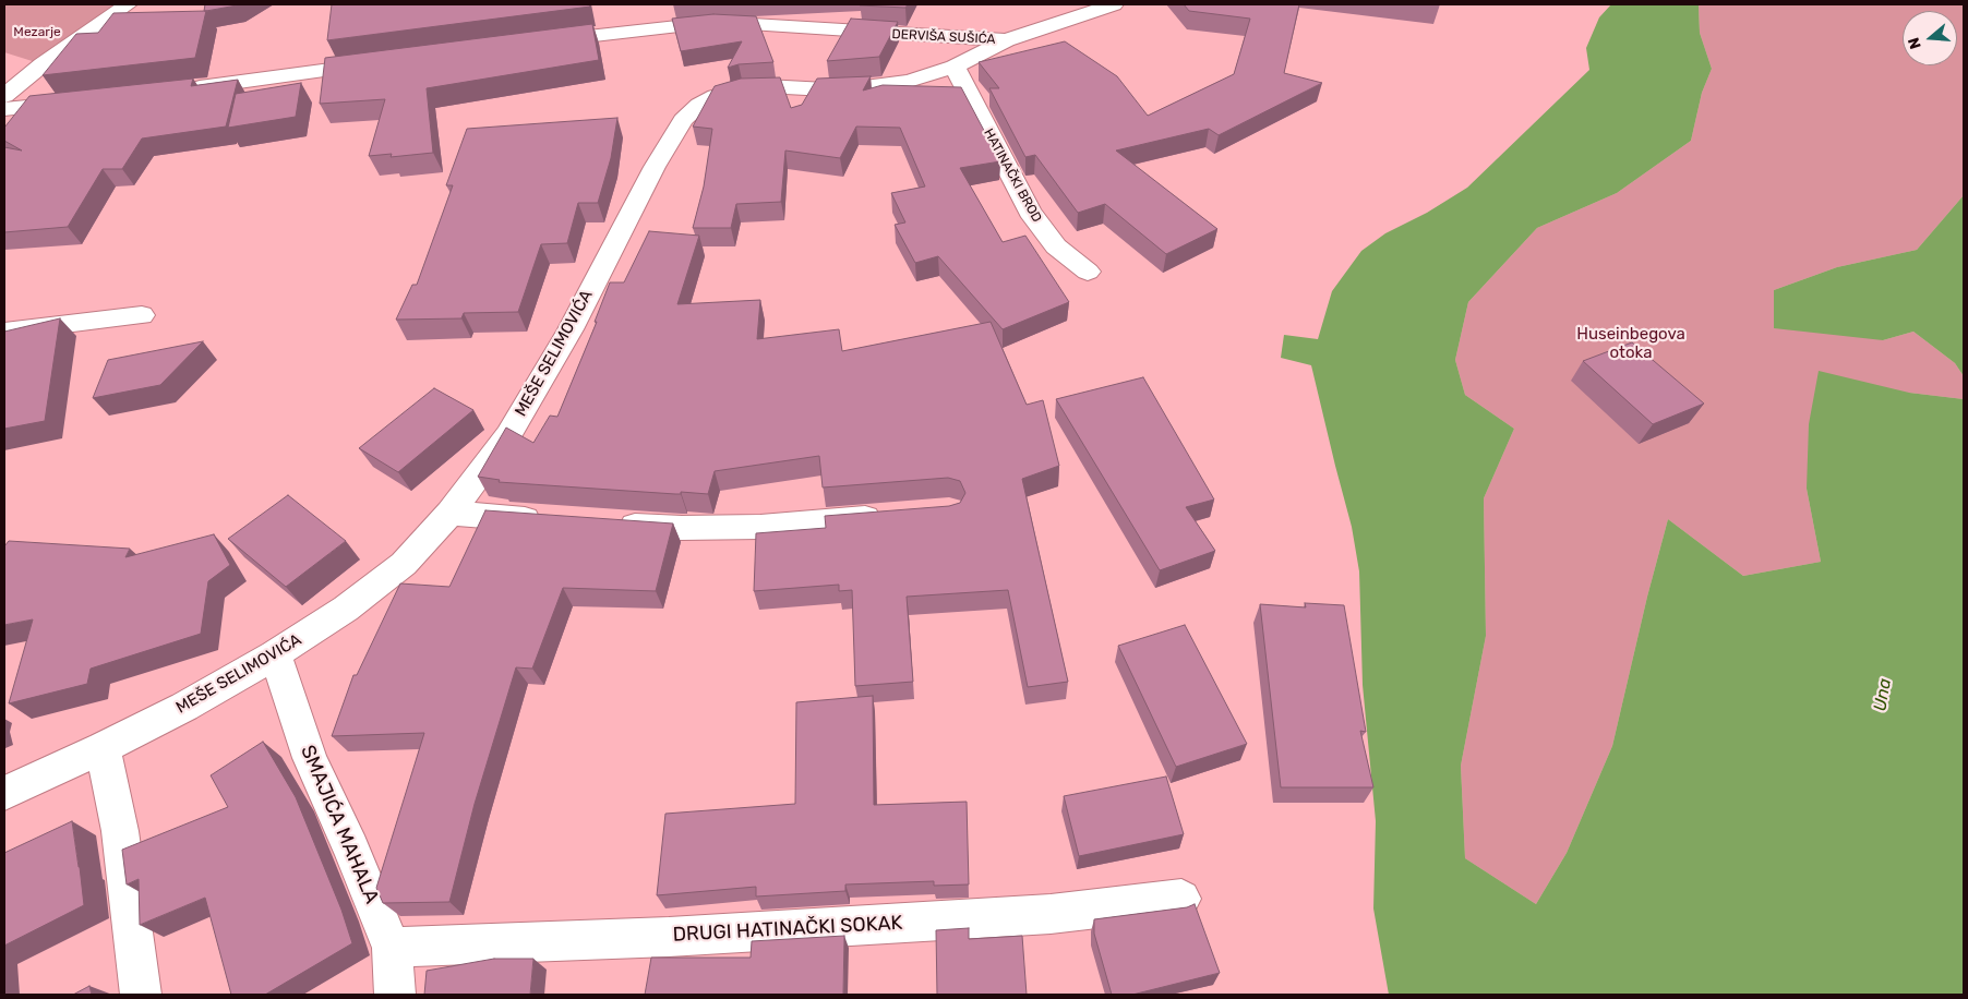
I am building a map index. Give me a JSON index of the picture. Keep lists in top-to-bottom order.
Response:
{
  "streets": {
    "street": [
      "DERVIŠA SUŠIĆA",
      "HATINAČKI BROD",
      "MEŠE SELIMOVIĆA",
      "SMAJIĆA MAHALA",
      "DRUGI HATINAČKI SOKAK"
    ]
  },
  "crossings": [
    ["DERVIŠA SUŠIĆA", "MEŠE SELIMOVIĆA"],
    ["HATINAČKI BROD", "MEŠE SELIMOVIĆA"],
    ["MEŠE SELIMOVIĆA", "SMAJIĆA MAHALA"],
    ["SMAJIĆA MAHALA", "DRUGI HATINAČKI SOKAK"]
  ],
  "water": ["Una"],
  "parks": ["Mezarje", "Huseinbegova otoka"],
  "north": "left"
}
